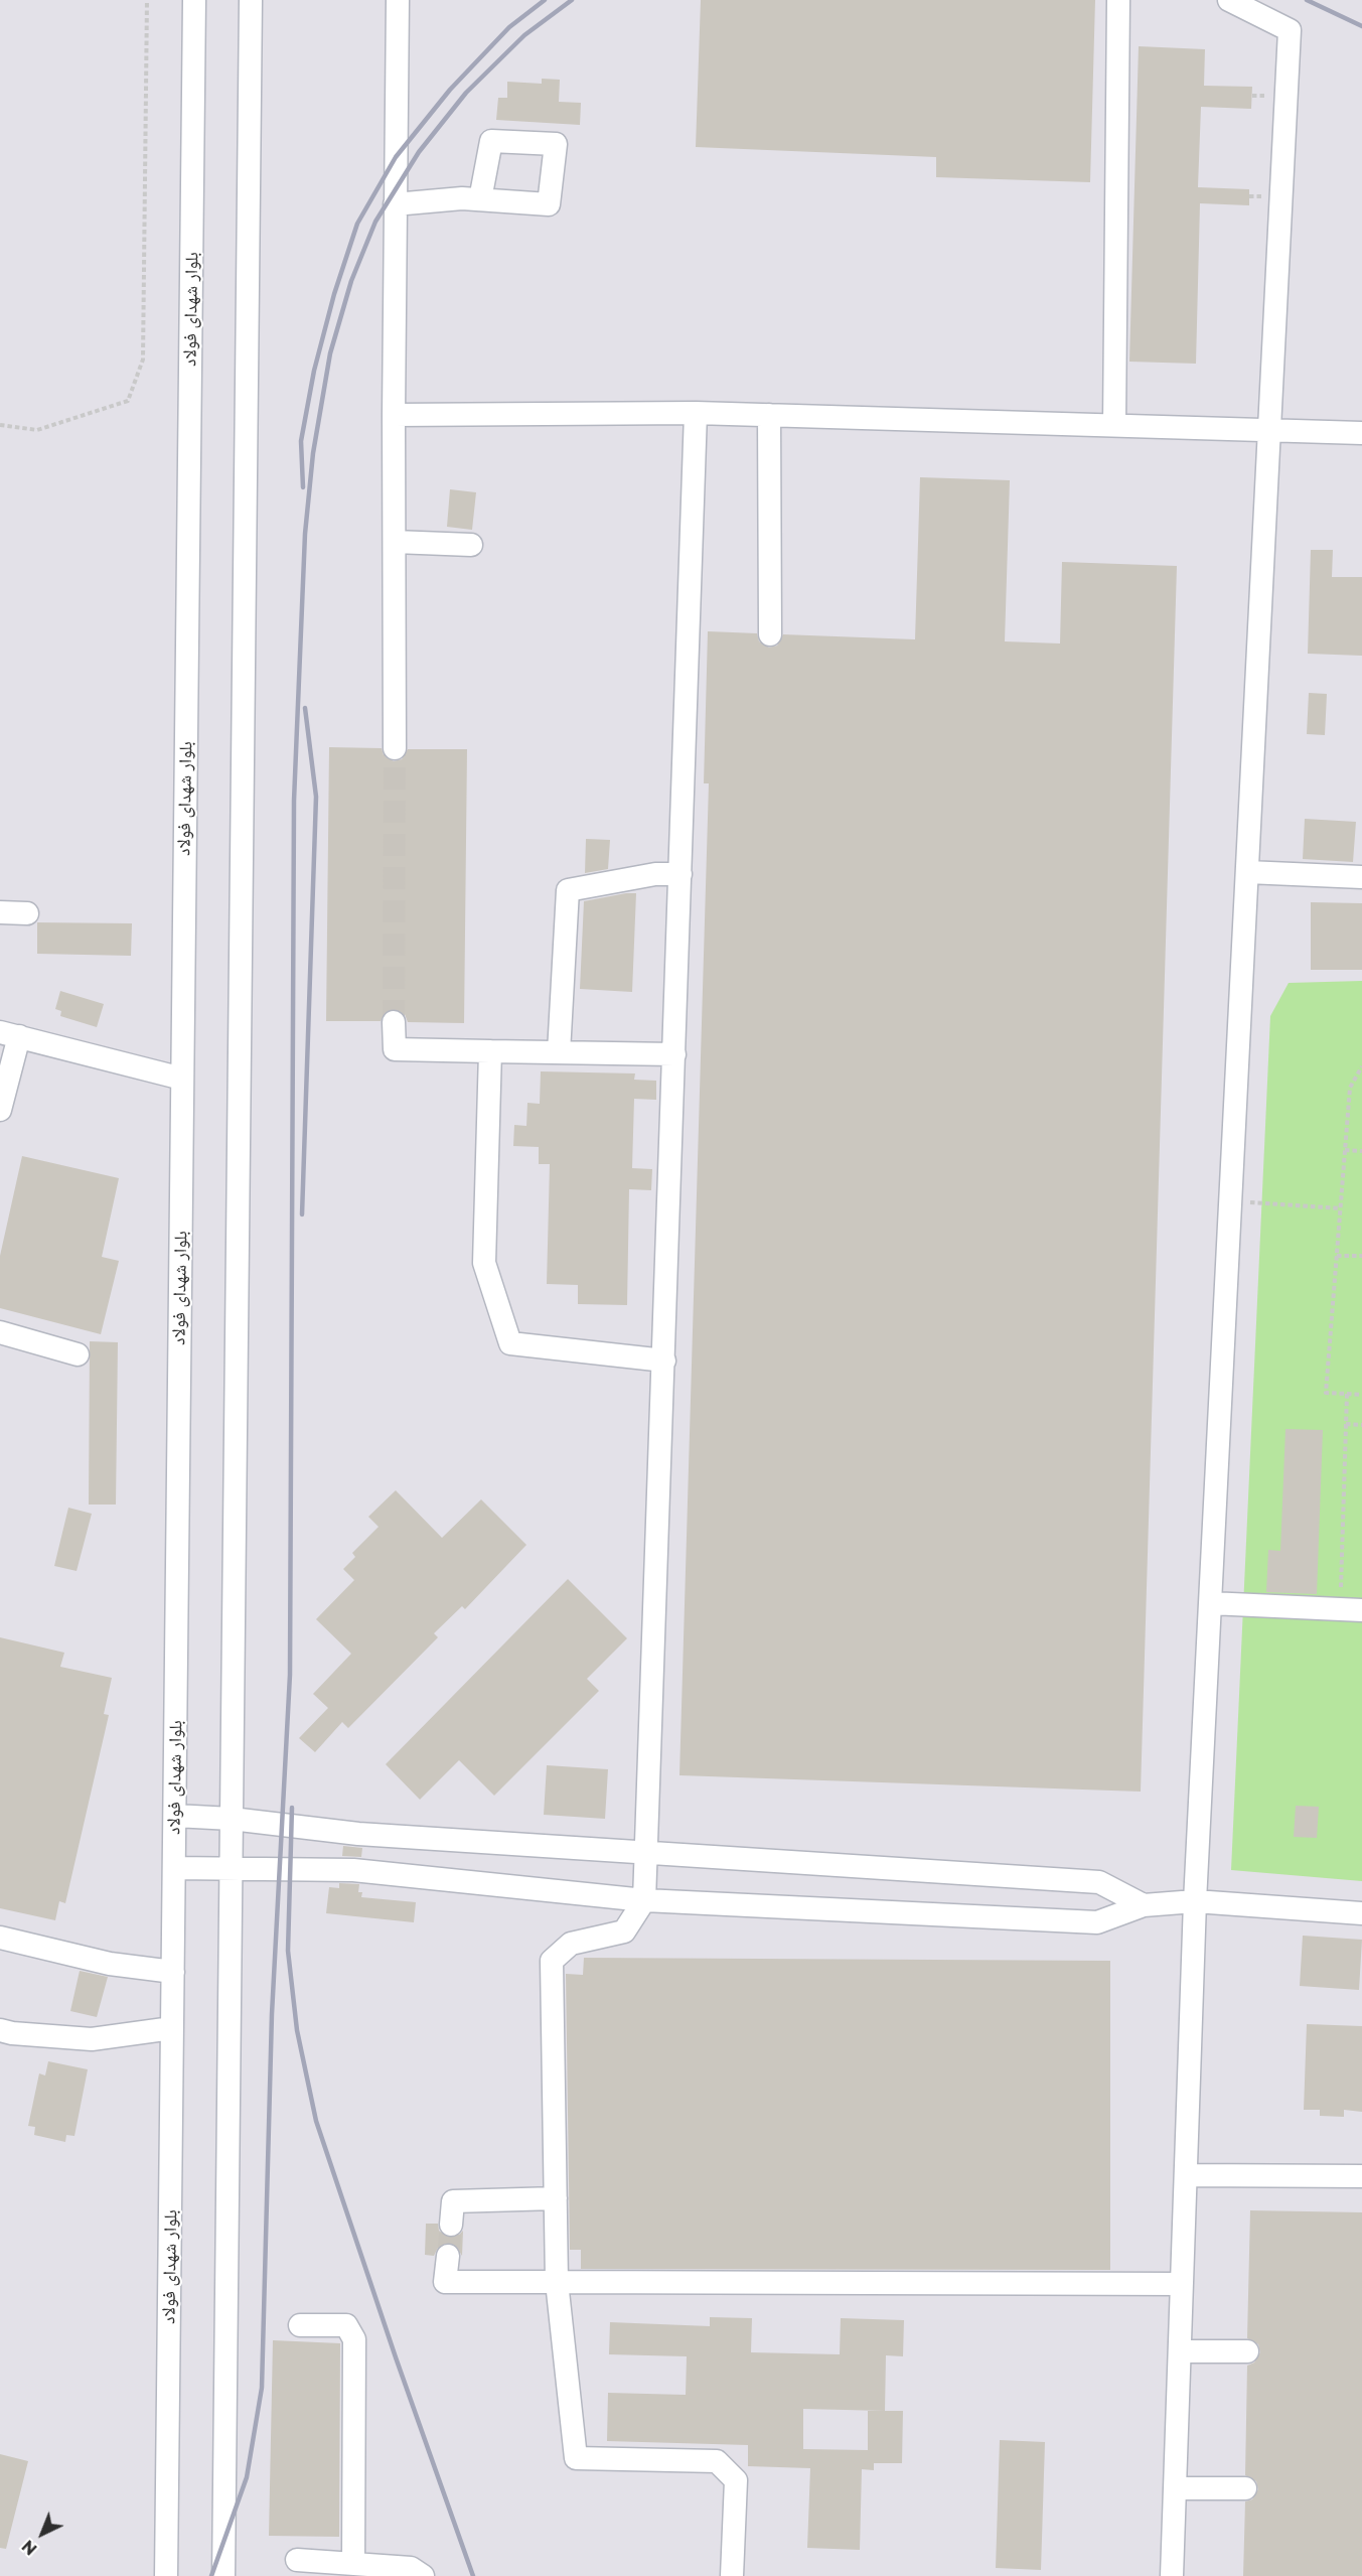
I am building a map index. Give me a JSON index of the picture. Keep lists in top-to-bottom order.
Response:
{
  "streets": {
    "street": ["بلوار شهدای فولاد"]
  },
  "north": "bottom left"
}
